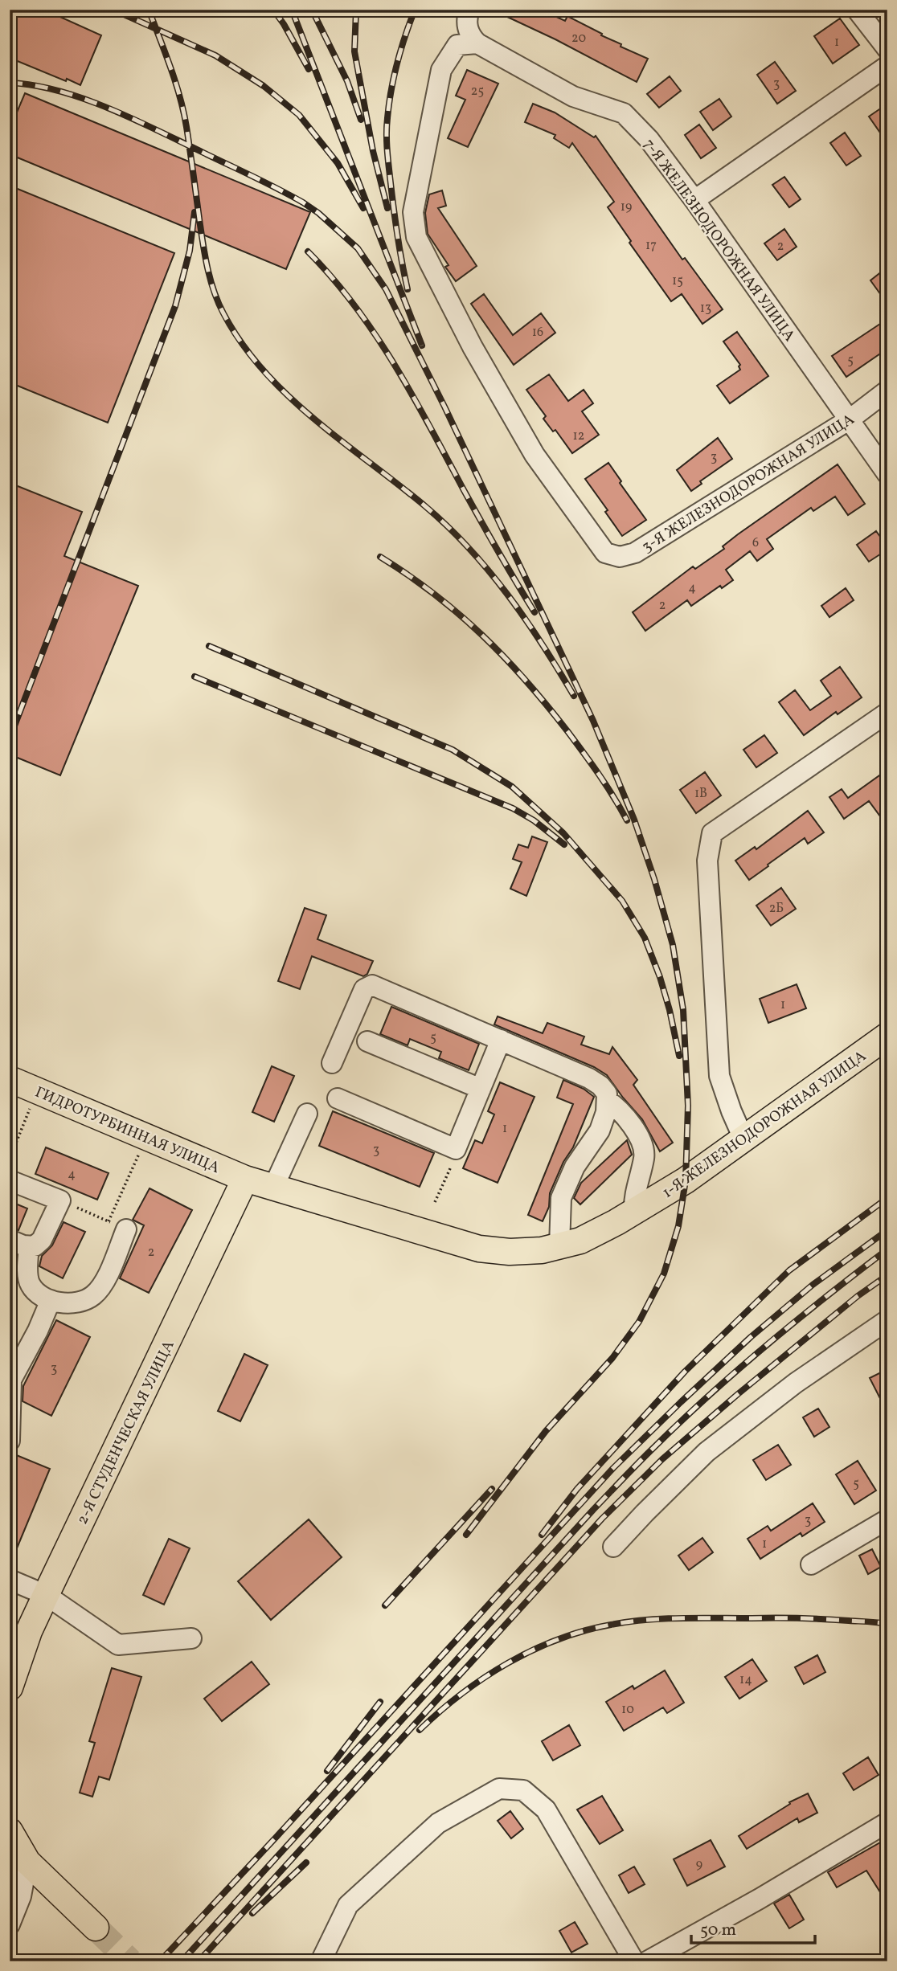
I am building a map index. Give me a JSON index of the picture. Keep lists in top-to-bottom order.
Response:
{
  "streets": {
    "main road": ["1-Я ЖЕЛЕЗНОДОРОЖНАЯ УЛИЦА", "ГИДРОТУРБИННАЯ УЛИЦА", "2-Я СТУДЕНЧЕСКАЯ УЛИЦА"],
    "street": ["7-Я ЖЕЛЕЗНОДОРОЖНАЯ УЛИЦА", "3-Я ЖЕЛЕЗНОДОРОЖНАЯ УЛИЦА"]
  },
  "crossings": [
    ["7-Я ЖЕЛЕЗНОДОРОЖНАЯ УЛИЦА", "3-Я ЖЕЛЕЗНОДОРОЖНАЯ УЛИЦА"],
    ["1-Я ЖЕЛЕЗНОДОРОЖНАЯ УЛИЦА", "ГИДРОТУРБИННАЯ УЛИЦА"],
    ["ГИДРОТУРБИННАЯ УЛИЦА", "2-Я СТУДЕНЧЕСКАЯ УЛИЦА"]
  ],
  "house_numbers": [
    "20",
    "1",
    "3",
    "25",
    "19",
    "17",
    "2",
    "15",
    "13",
    "16",
    "5",
    "12",
    "3",
    "6",
    "4",
    "2",
    "1В",
    "2Б",
    "1",
    "5",
    "1",
    "3",
    "4",
    "2",
    "3",
    "5",
    "3",
    "1",
    "14",
    "10",
    "9"
  ],
  "scale_bar": "50 m"
}
